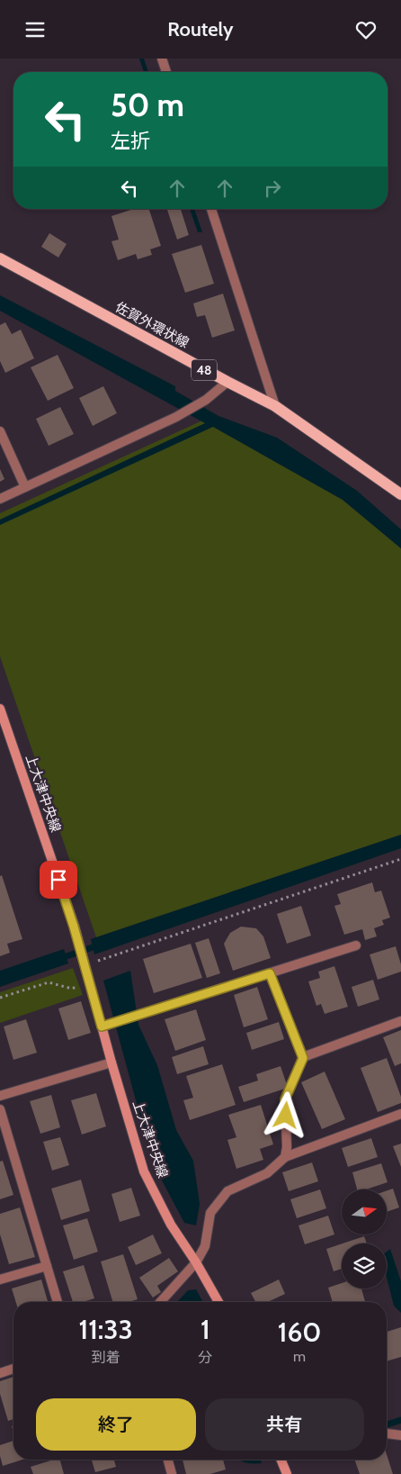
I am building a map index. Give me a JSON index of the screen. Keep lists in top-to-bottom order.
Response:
{
  "streets": {
    "main road": ["佐賀外環状線", "48"],
    "street": ["上大津中央線"]
  },
  "north": "right",
  "page": {
    "header": "Routely",
    "turn": ["50 m", "左折"],
    "eta": [
      "11:33",
      "到着",
      "1",
      "分",
      "160",
      "m"
    ],
    "buttons": ["終了", "共有"]
  }
}
